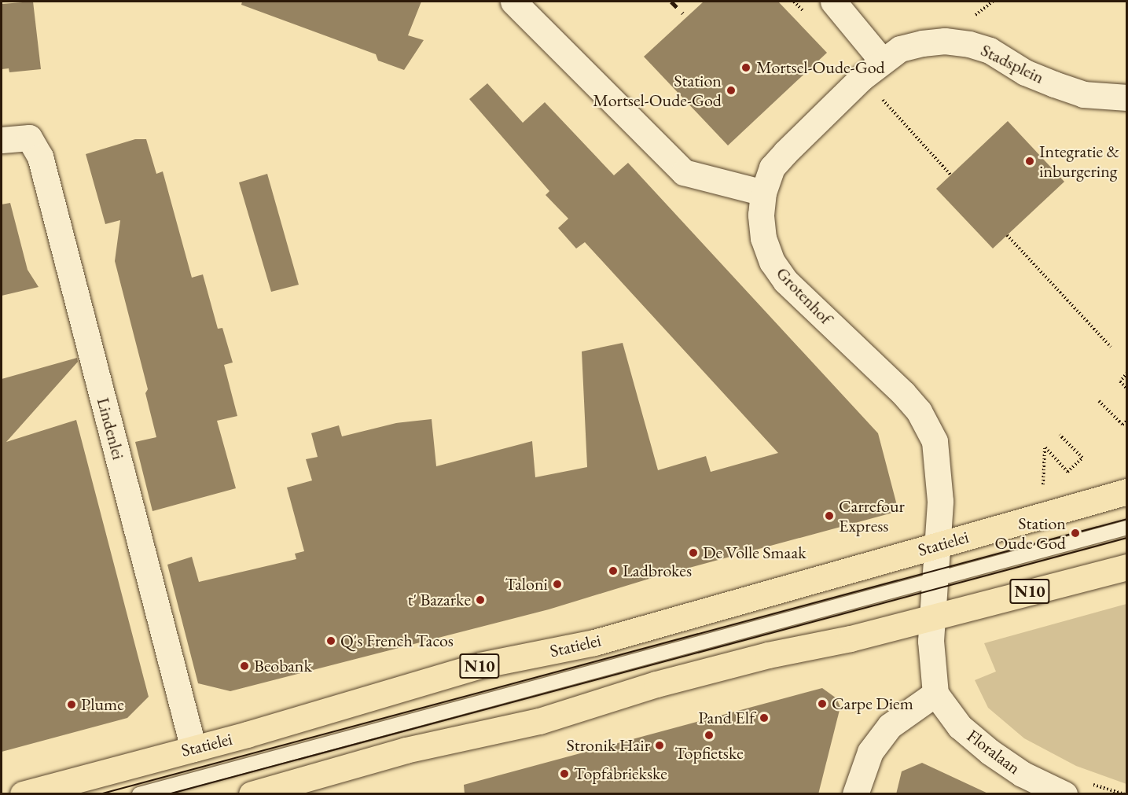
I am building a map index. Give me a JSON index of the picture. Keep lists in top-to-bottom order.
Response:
{
  "streets": {
    "main road": ["Statielei", "N10"],
    "street": [
      "Stadsplein",
      "Grotenhof",
      "Lindenlei",
      "Floralaan"
    ]
  },
  "crossings": [
    ["Stadsplein", "Grotenhof"],
    ["Grotenhof", "Statielei"],
    ["Grotenhof", "N10"],
    ["Grotenhof", "Floralaan"],
    ["Lindenlei", "Statielei"]
  ],
  "places": [
    "Mortsel-Oude-God",
    "Station Mortsel-Oude-God",
    "Integratie & inburgering",
    "Carrefour Express",
    "Station Oude God",
    "De Volle Smaak",
    "Ladbrokes",
    "Taloni",
    "t' Bazarke",
    "Q's French Tacos",
    "Beobank",
    "Carpe Diem",
    "Plume",
    "Pand Elf",
    "Topfietske",
    "Stronik Hair",
    "Topfabriekske"
  ]
}
